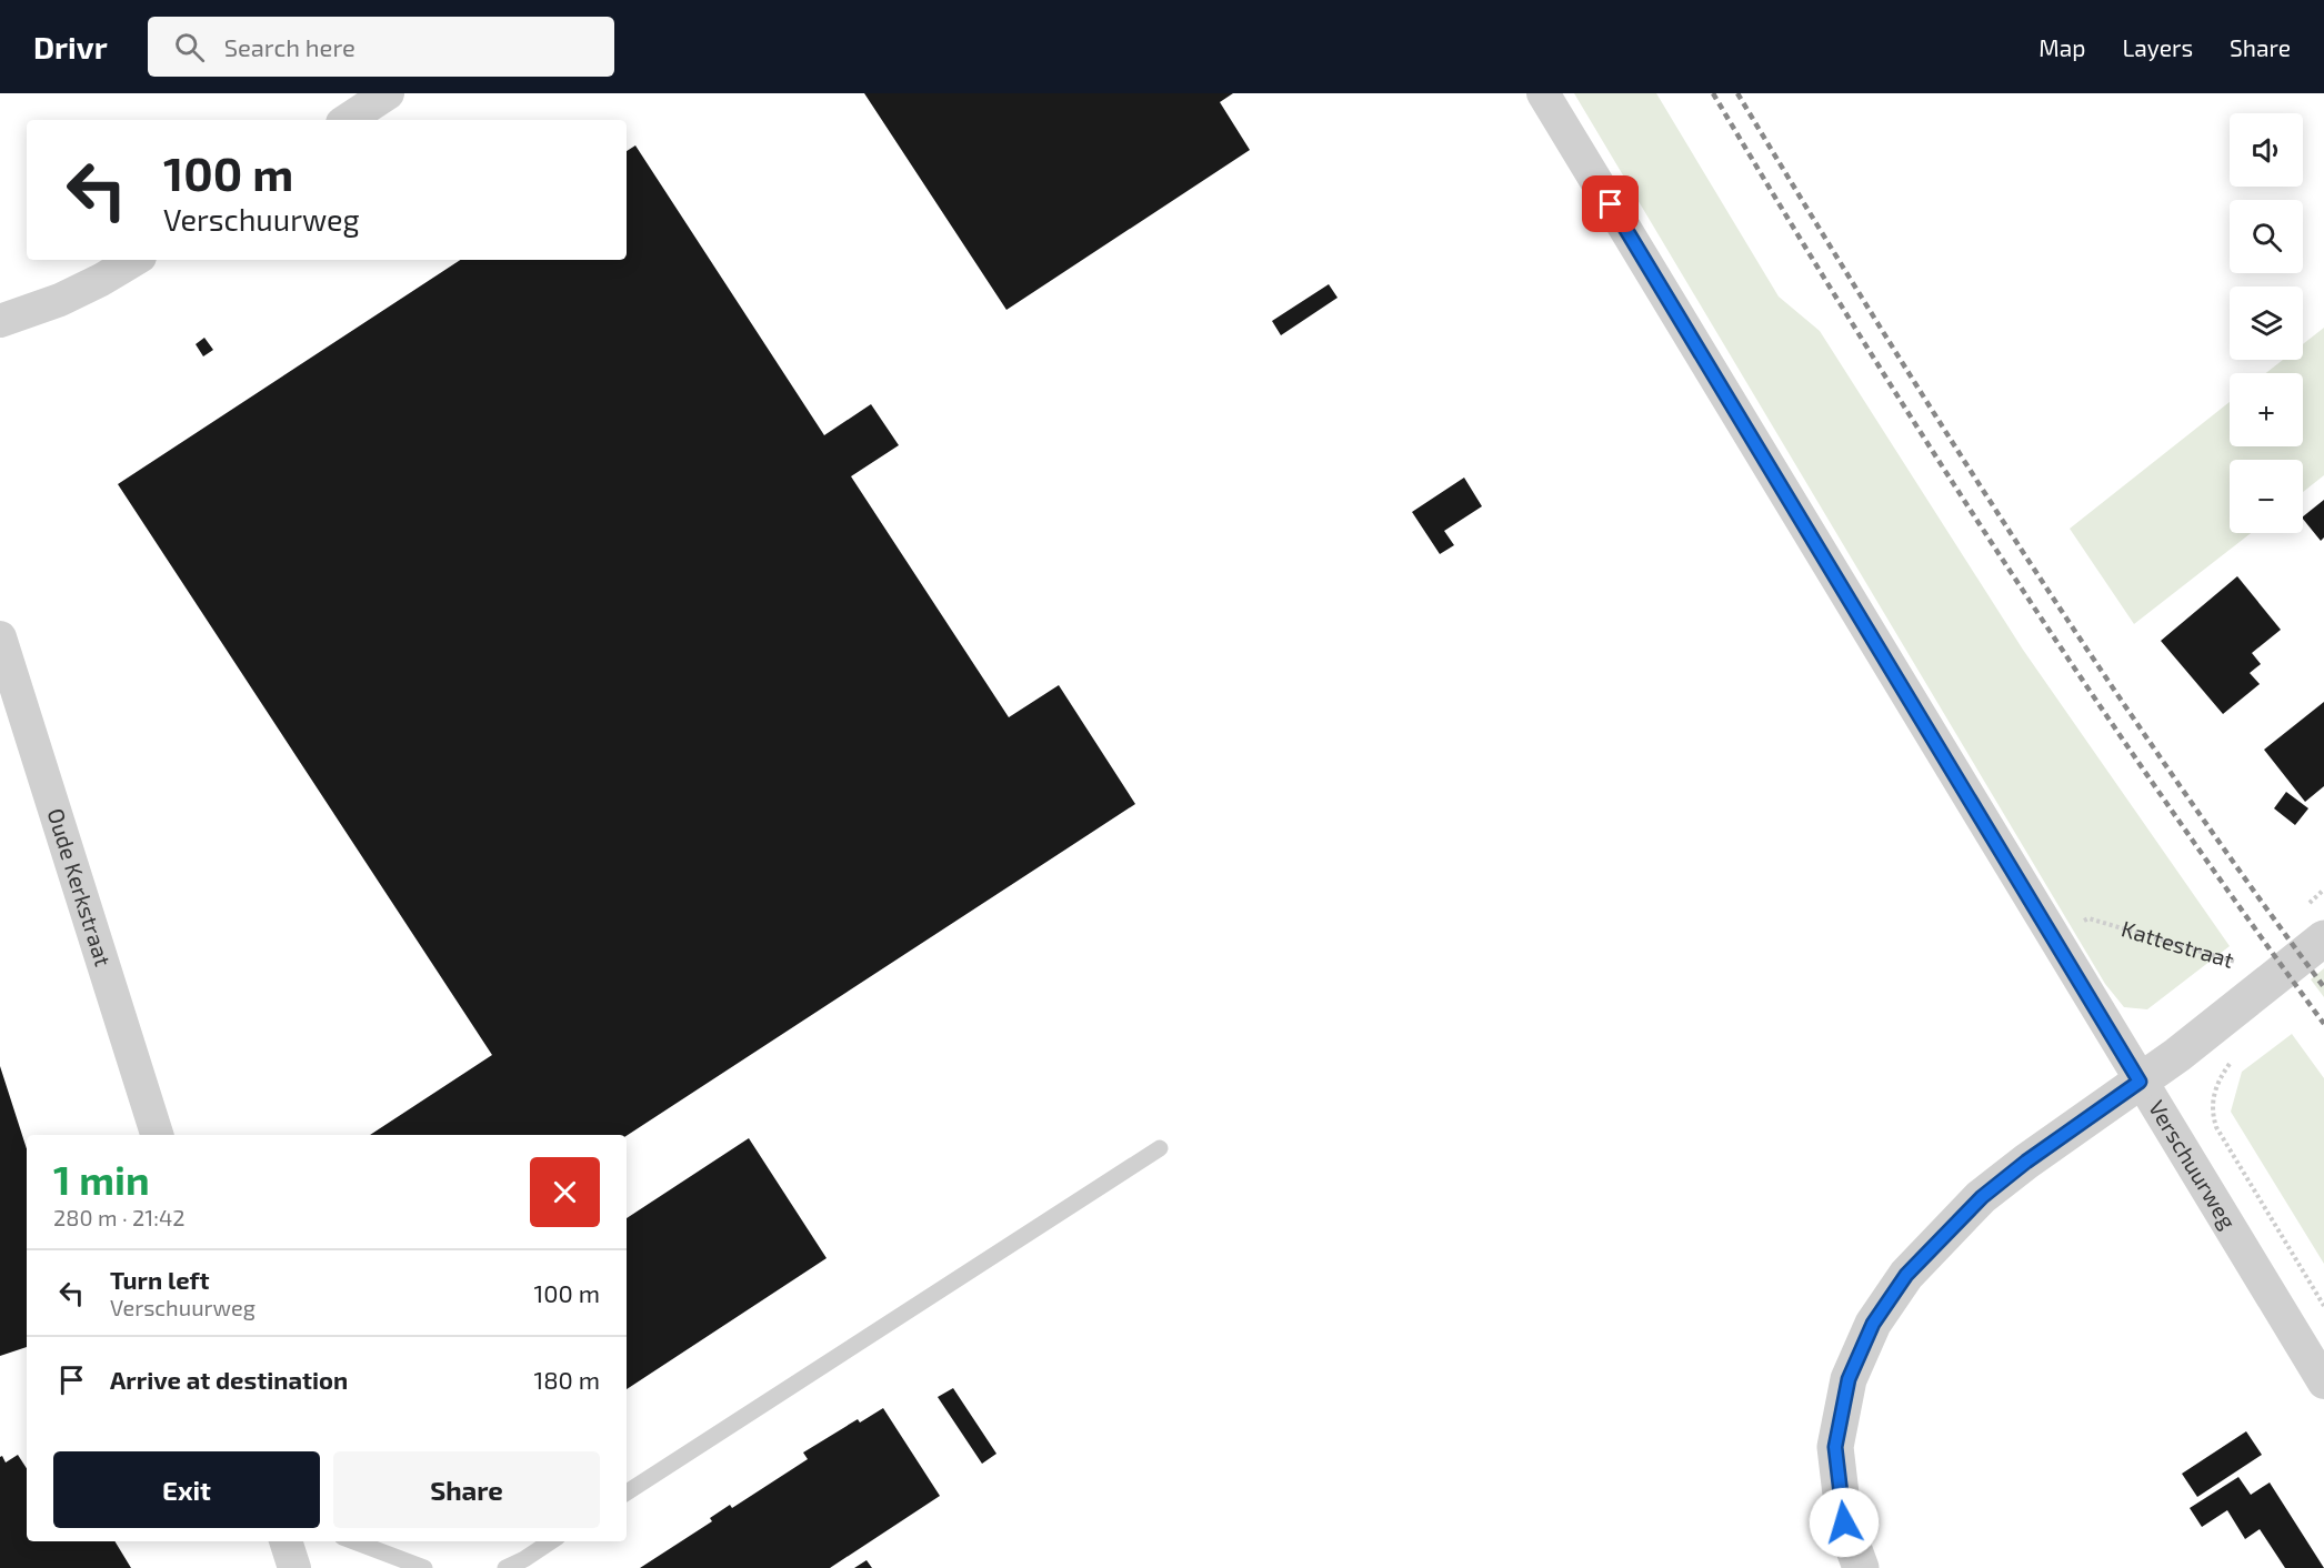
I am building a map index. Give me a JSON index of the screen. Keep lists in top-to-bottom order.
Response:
{
  "streets": {
    "street": ["Oude Kerkstraat", "Verschuurweg"],
    "path": ["Kattestraat"]
  },
  "crossings": [
    ["Kattestraat", "Verschuurweg"]
  ],
  "page": {
    "header": "Drivr",
    "search": "Search here",
    "nav": ["Map", "Layers", "Share"],
    "map_buttons": ["+", "−"],
    "turn": ["100 m", "Verschuurweg"],
    "heading": ["1 min", "280 m · 21:42"],
    "list": [
      {
        "name": "Turn left",
        "note": "Verschuurweg",
        "value": "100 m"
      },
      {
        "name": "Arrive at destination",
        "value": "180 m"
      }
    ],
    "buttons": ["Exit", "Share"]
  }
}
